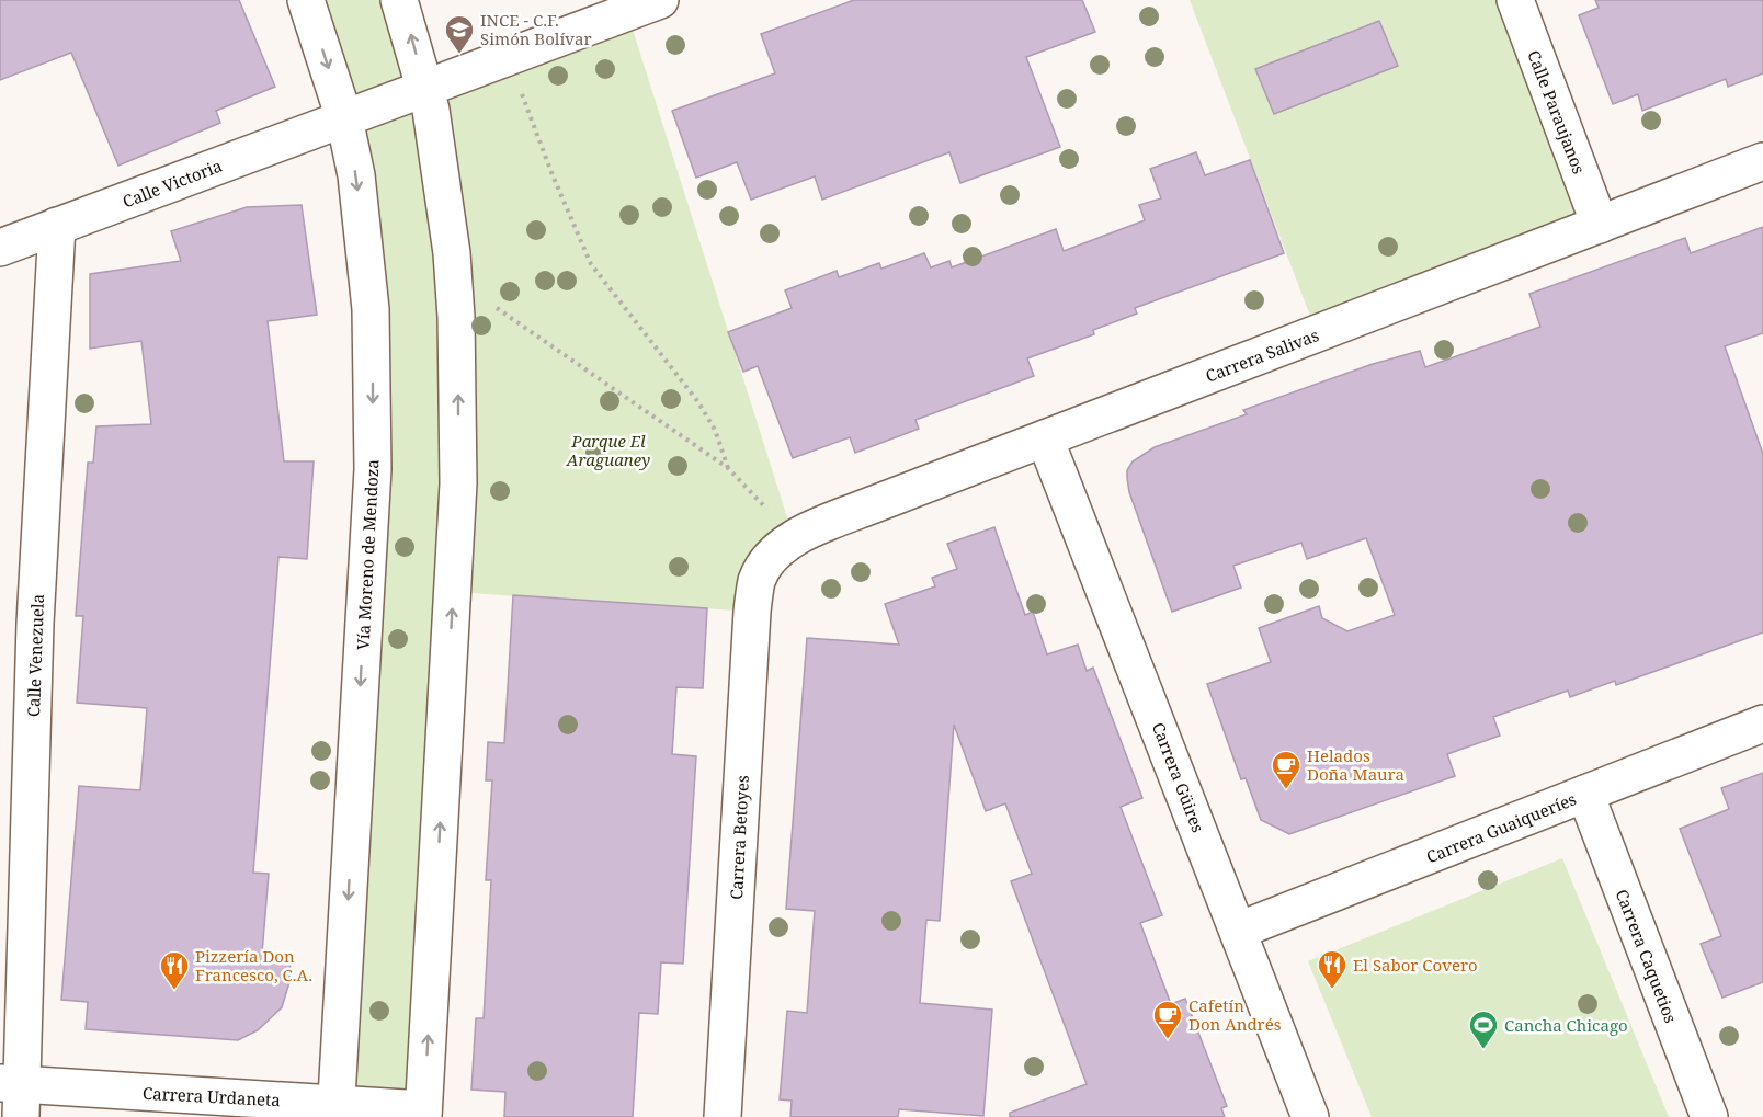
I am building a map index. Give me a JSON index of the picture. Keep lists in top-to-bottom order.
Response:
{
  "streets": {
    "street": [
      "Calle Paraujanos",
      "Calle Victoria",
      "Carrera Salivas",
      "Vía Moreno de Mendoza",
      "Calle Venezuela",
      "Carrera Güires",
      "Carrera Guaiqueríes",
      "Carrera Betoyes",
      "Carrera Caquetios",
      "Carrera Urdaneta"
    ]
  },
  "crossings": [
    ["Calle Paraujanos", "Carrera Salivas"],
    ["Calle Victoria", "Vía Moreno de Mendoza"],
    ["Calle Victoria", "Calle Venezuela"],
    ["Carrera Salivas", "Carrera Güires"],
    ["Carrera Salivas", "Carrera Betoyes"],
    ["Vía Moreno de Mendoza", "Carrera Urdaneta"],
    ["Calle Venezuela", "Carrera Urdaneta"],
    ["Carrera Güires", "Carrera Guaiqueríes"],
    ["Carrera Guaiqueríes", "Carrera Caquetios"]
  ],
  "parks": ["Parque El Araguaney"],
  "places": {
    "school or university": ["INCE - C.F. Simón Bolívar"],
    "cafe": ["Helados Doña Maura", "Cafetín Don Andrés"],
    "restaurant": ["El Sabor Covero", "Pizzería Don Francesco, C.A."],
    "sports": ["Cancha Chicago"]
  }
}
